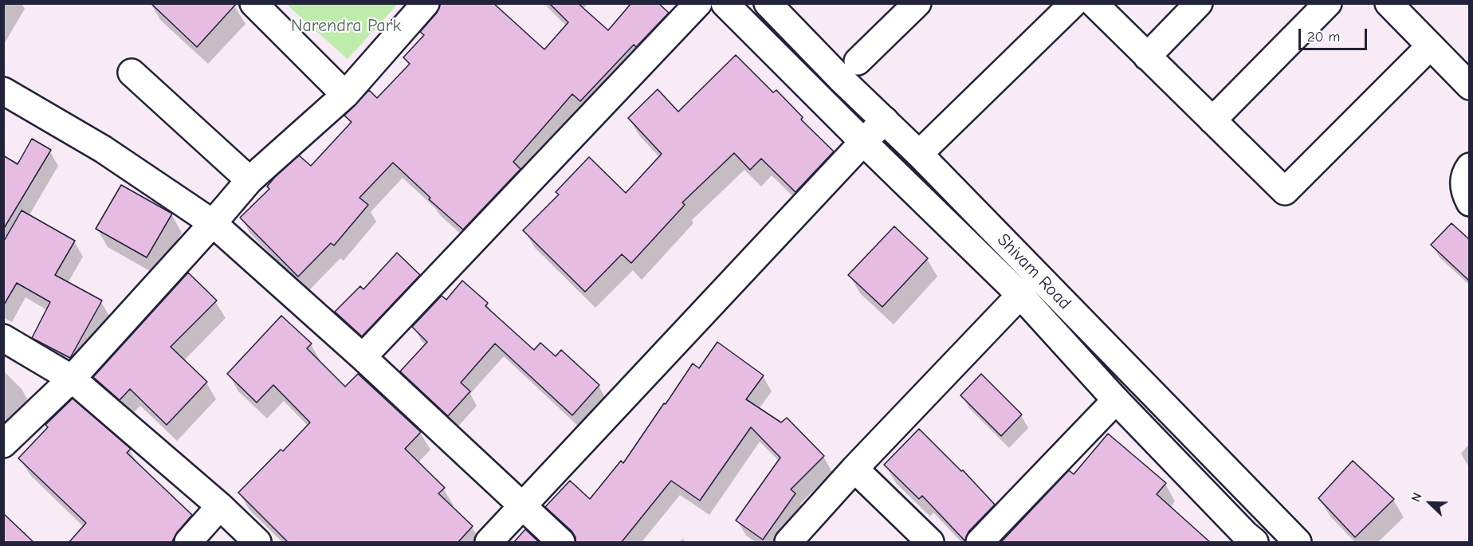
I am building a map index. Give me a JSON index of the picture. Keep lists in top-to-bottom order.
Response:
{
  "streets": {
    "street": ["Shivam Road"]
  },
  "parks": ["Narendra Park"],
  "scale_bar": "20 m",
  "north": "top left"
}
